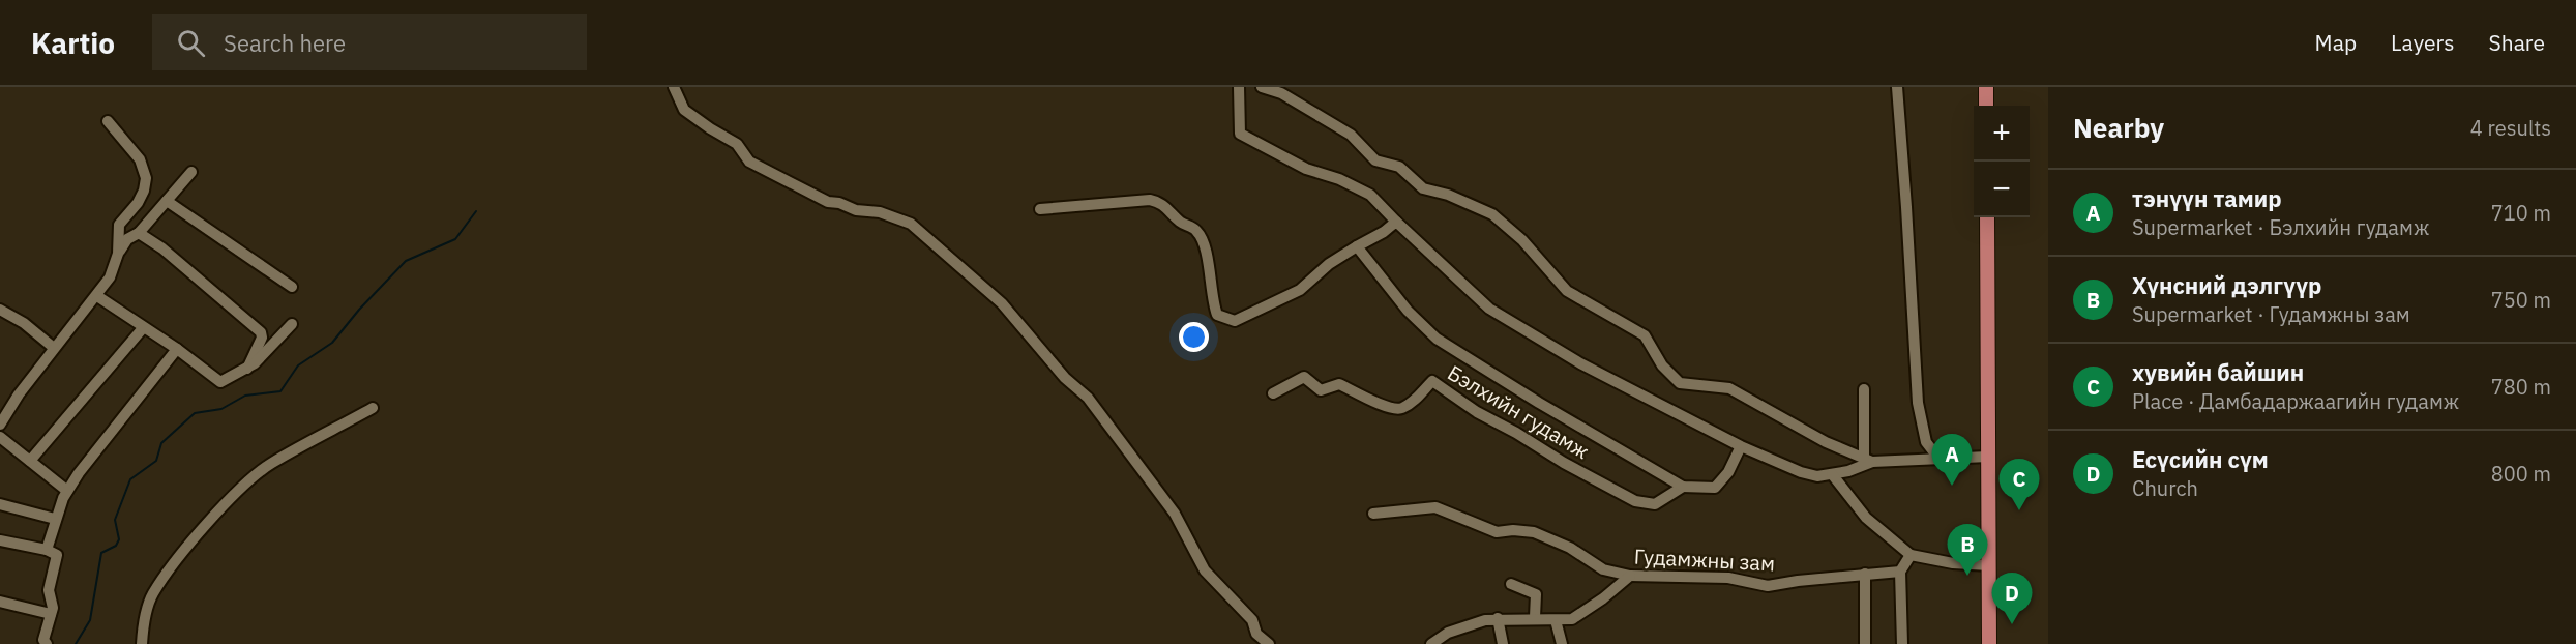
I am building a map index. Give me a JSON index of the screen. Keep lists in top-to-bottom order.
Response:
{
  "streets": {
    "street": ["Бэлхийн гудамж", "Гудамжны зам"]
  },
  "page": {
    "header": "Kartio",
    "search": "Search here",
    "nav": ["Map", "Layers", "Share"],
    "heading": ["Nearby", "4 results"],
    "map_buttons": ["+", "−"],
    "list": [
      {
        "mark": "A",
        "name": "тэнүүн тамир",
        "note": "Supermarket · Бэлхийн гудамж",
        "value": "710 m"
      },
      {
        "mark": "B",
        "name": "Хүнсний дэлгүүр",
        "note": "Supermarket · Гудамжны зам",
        "value": "750 m"
      },
      {
        "mark": "C",
        "name": "хувийн байшин",
        "note": "Place · Дамбадаржаагийн гудамж",
        "value": "780 m"
      },
      {
        "mark": "D",
        "name": "Есүсийн сүм",
        "note": "Church",
        "value": "800 m"
      }
    ],
    "pins": [
      "A",
      "C",
      "B",
      "D"
    ]
  }
}
